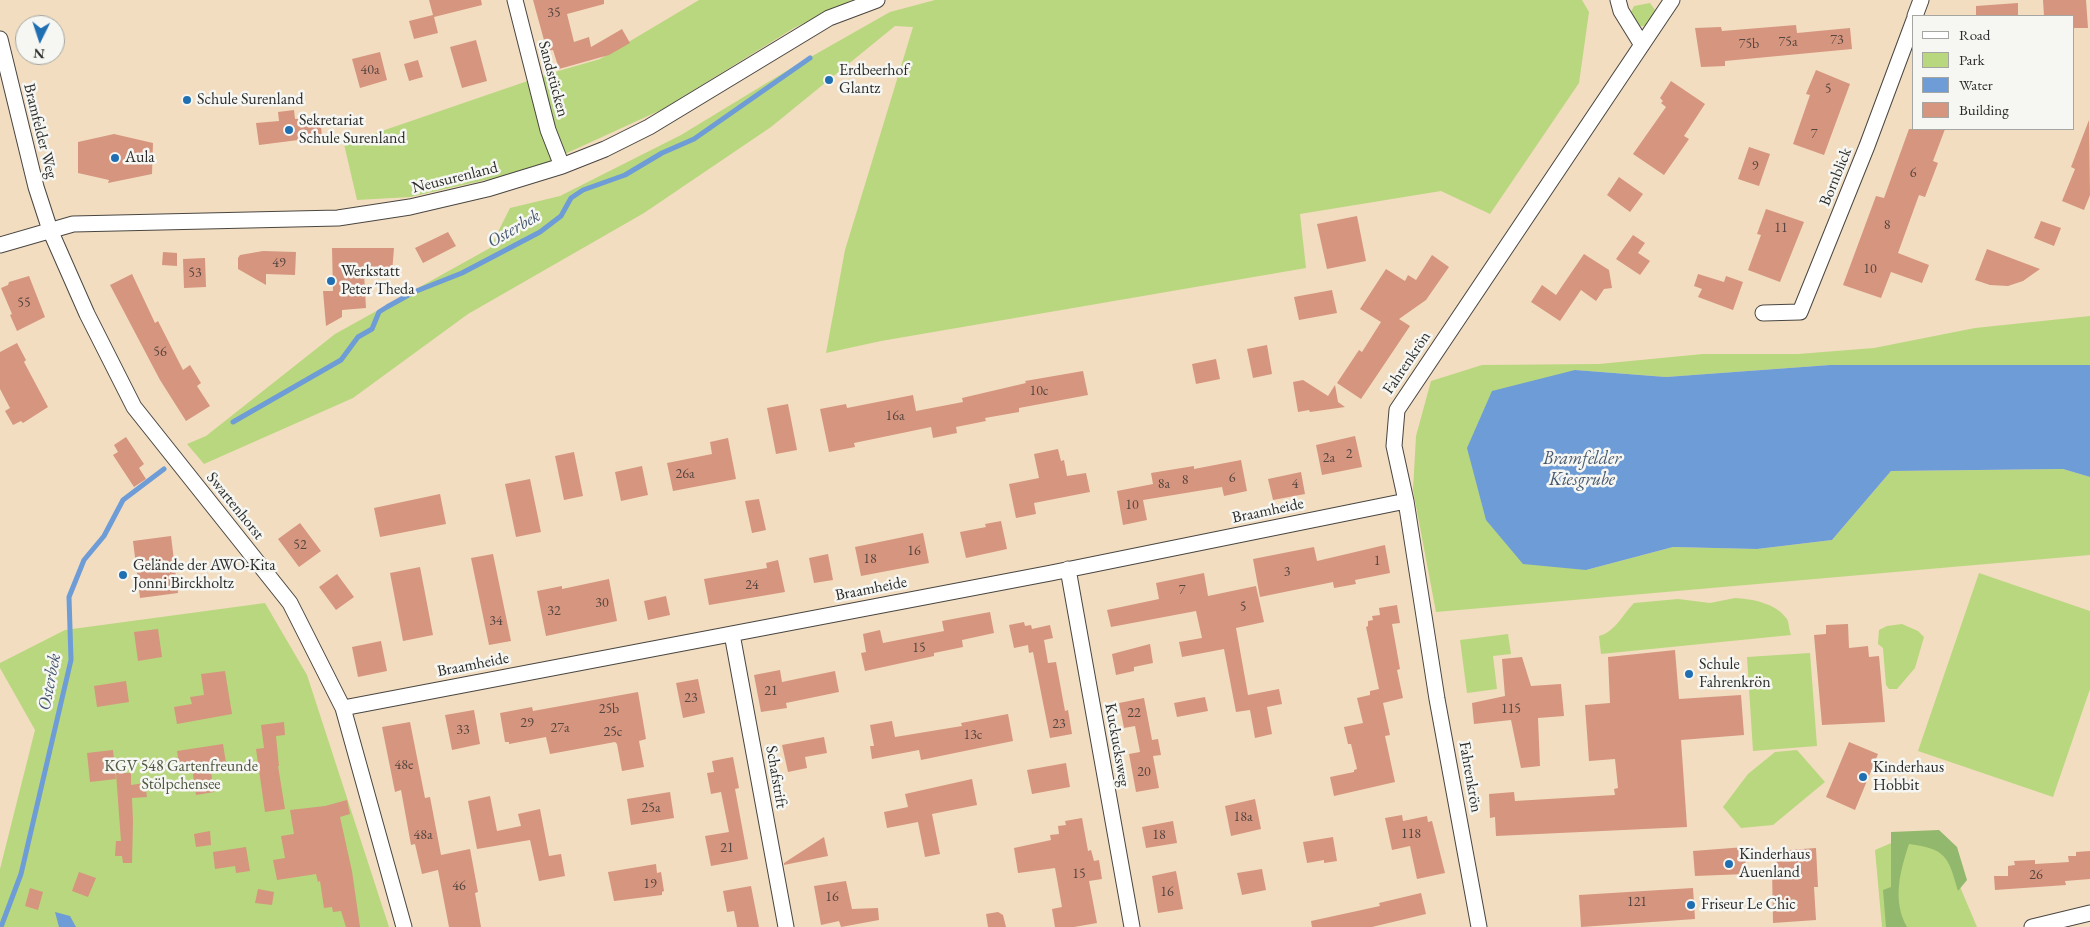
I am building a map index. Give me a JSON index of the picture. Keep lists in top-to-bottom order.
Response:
{
  "streets": {
    "street": [
      "Sandstücken",
      "Bramfelder Weg",
      "Bornblick",
      "Neusurenland",
      "Fahrenkrön",
      "Swartenhorst",
      "Braamheide",
      "Kuckucksweg",
      "Schafstrift"
    ]
  },
  "crossings": [
    ["Sandstücken", "Neusurenland"],
    ["Bramfelder Weg", "Neusurenland"],
    ["Bramfelder Weg", "Swartenhorst"],
    ["Neusurenland", "Swartenhorst"],
    ["Fahrenkrön", "Braamheide"],
    ["Swartenhorst", "Braamheide"],
    ["Braamheide", "Kuckucksweg"],
    ["Braamheide", "Schafstrift"]
  ],
  "water": ["Osterbek", "Bramfelder Kiesgrube"],
  "parks": ["KGV 548 Gartenfreunde Stölpchensee"],
  "places": [
    "Erdbeerhof Glantz",
    "Schule Surenland",
    "Sekretariat Schule Surenland",
    "Aula",
    "Werkstatt Peter Theda",
    "Gelände der AWO-Kita Jonni Birckholtz",
    "Schule Fahrenkrön",
    "Kinderhaus Hobbit",
    "Kinderhaus Auenland",
    "Friseur Le Chic"
  ],
  "house_numbers": [
    "35",
    "73",
    "75a",
    "75b",
    "40a",
    "5",
    "7",
    "9",
    "6",
    "8",
    "11",
    "49",
    "10",
    "53",
    "55",
    "56",
    "10c",
    "16a",
    "2",
    "2a",
    "26a",
    "6",
    "8",
    "8a",
    "4",
    "10",
    "52",
    "16",
    "18",
    "1",
    "3",
    "24",
    "7",
    "30",
    "5",
    "32",
    "34",
    "15",
    "21",
    "23",
    "25b",
    "115",
    "22",
    "29",
    "23",
    "27a",
    "33",
    "25c",
    "13c",
    "48e",
    "20",
    "25a",
    "18a",
    "118",
    "48a",
    "18",
    "21",
    "15",
    "26",
    "19",
    "46",
    "16",
    "16",
    "121"
  ],
  "legend": [
    "Road",
    "Park",
    "Water",
    "Building"
  ],
  "north": "bottom"
}
